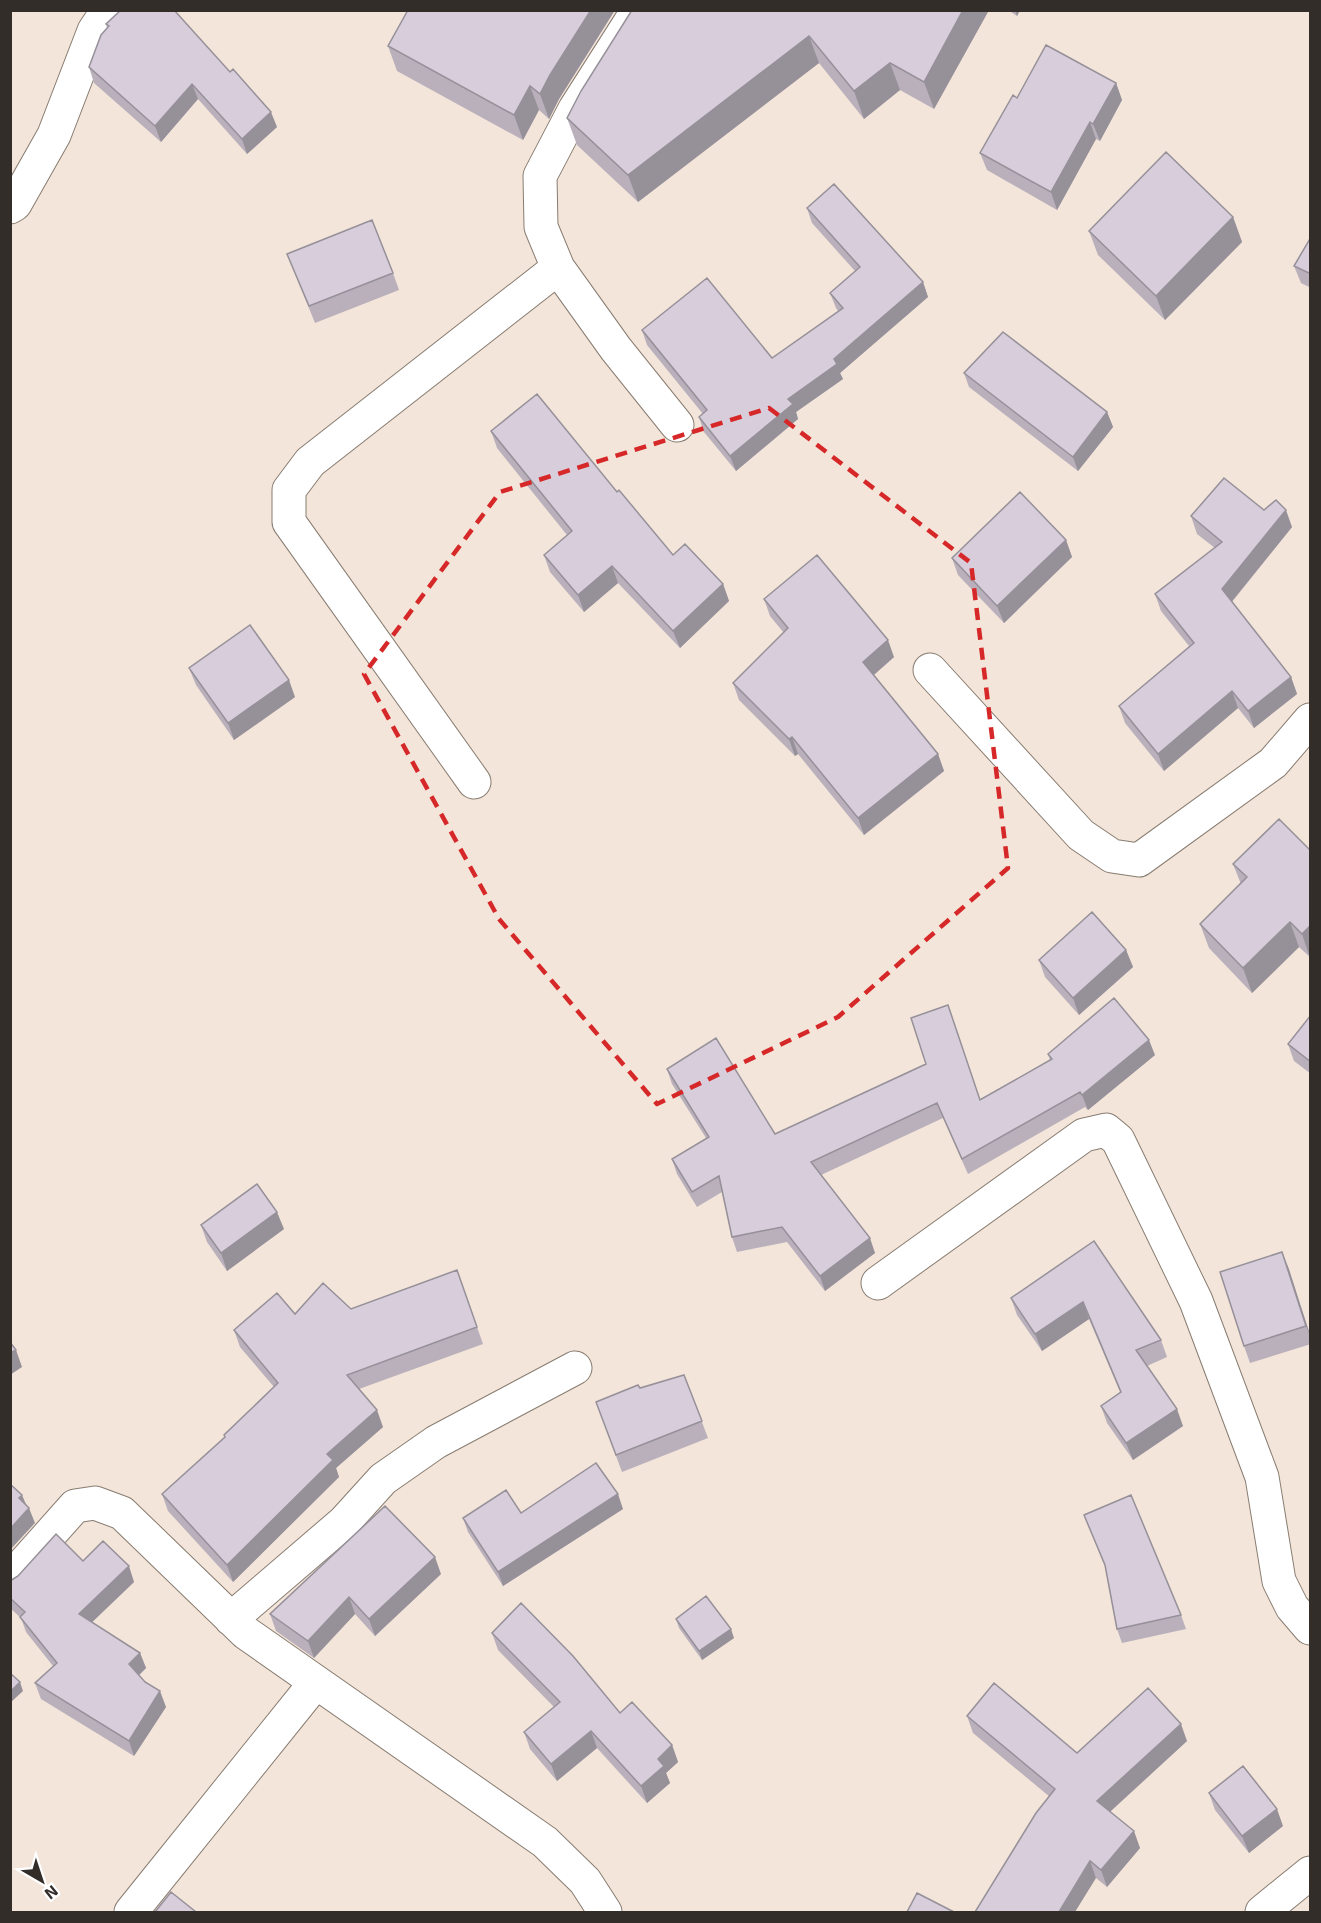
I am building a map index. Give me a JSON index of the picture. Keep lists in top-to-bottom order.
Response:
{
  "north": "bottom right"
}
